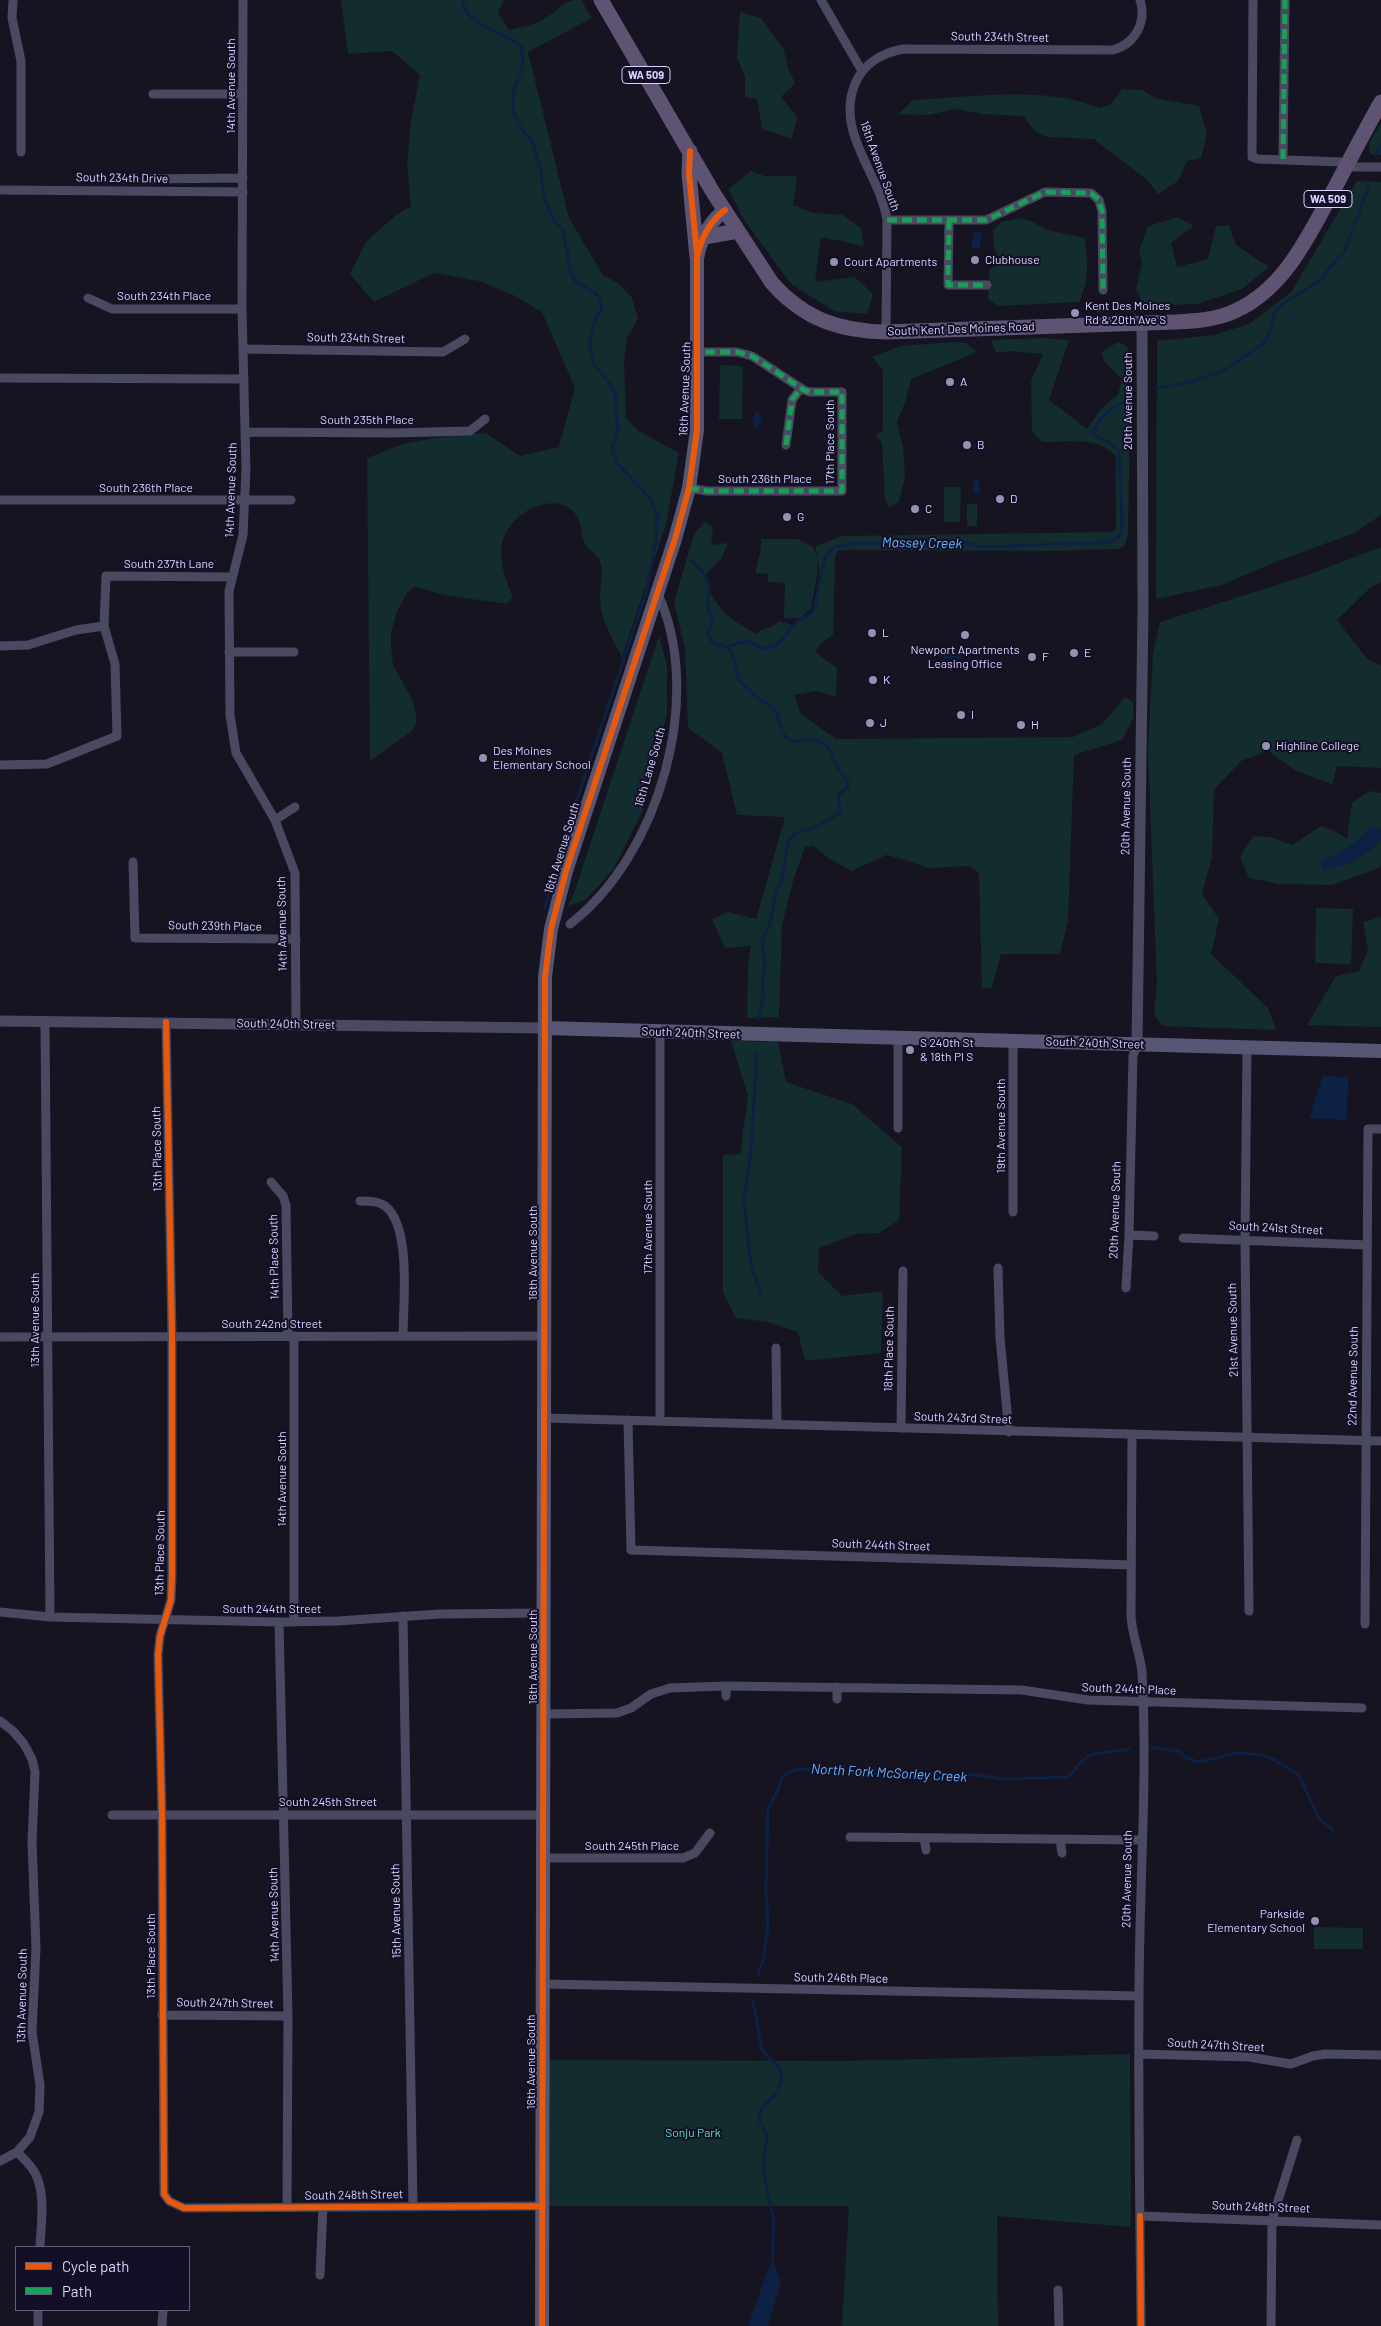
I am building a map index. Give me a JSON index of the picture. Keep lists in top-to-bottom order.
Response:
{
  "streets": {
    "main road": [
      "WA 509",
      "South Kent Des Moines Road",
      "16th Avenue South",
      "South 240th Street"
    ],
    "street": [
      "South 234th Street",
      "14th Avenue South",
      "18th Avenue South",
      "South 234th Drive",
      "South 234th Place",
      "20th Avenue South",
      "South 235th Place",
      "17th Place South",
      "South 236th Place",
      "South 237th Lane",
      "16th Lane South",
      "South 239th Place",
      "19th Avenue South",
      "13th Place South",
      "17th Avenue South",
      "South 241st Street",
      "14th Place South",
      "13th Avenue South",
      "South 242nd Street",
      "21st Avenue South",
      "18th Place South",
      "22nd Avenue South",
      "South 243rd Street",
      "South 244th Street",
      "South 244th Place",
      "South 245th Street",
      "South 245th Place",
      "15th Avenue South",
      "South 246th Place",
      "South 247th Street",
      "South 248th Street"
    ]
  },
  "crossings": [
    ["South 234th Street", "14th Avenue South"],
    ["South 234th Street", "18th Avenue South"],
    ["14th Avenue South", "South 234th Drive"],
    ["14th Avenue South", "South 234th Place"],
    ["14th Avenue South", "South 235th Place"],
    ["14th Avenue South", "South 236th Place"],
    ["14th Avenue South", "South 237th Lane"],
    ["14th Avenue South", "South 239th Place"],
    ["14th Avenue South", "South 240th Street"],
    ["14th Avenue South", "14th Place South"],
    ["14th Avenue South", "South 242nd Street"],
    ["14th Avenue South", "South 244th Street"],
    ["14th Avenue South", "South 245th Street"],
    ["14th Avenue South", "South 247th Street"],
    ["14th Avenue South", "South 248th Street"],
    ["18th Avenue South", "South Kent Des Moines Road"],
    ["South Kent Des Moines Road", "16th Avenue South"],
    ["South Kent Des Moines Road", "20th Avenue South"],
    ["16th Avenue South", "South 236th Place"],
    ["16th Avenue South", "16th Lane South"],
    ["16th Avenue South", "South 240th Street"],
    ["16th Avenue South", "South 242nd Street"],
    ["16th Avenue South", "South 243rd Street"],
    ["16th Avenue South", "South 244th Street"],
    ["16th Avenue South", "South 244th Place"],
    ["16th Avenue South", "South 245th Street"],
    ["16th Avenue South", "South 245th Place"],
    ["16th Avenue South", "South 246th Place"],
    ["16th Avenue South", "South 248th Street"],
    ["20th Avenue South", "South 240th Street"],
    ["20th Avenue South", "South 243rd Street"],
    ["20th Avenue South", "South 244th Street"],
    ["20th Avenue South", "South 244th Place"],
    ["20th Avenue South", "South 246th Place"],
    ["20th Avenue South", "South 247th Street"],
    ["20th Avenue South", "South 248th Street"],
    ["17th Place South", "South 236th Place"],
    ["South 240th Street", "19th Avenue South"],
    ["South 240th Street", "13th Place South"],
    ["South 240th Street", "17th Avenue South"],
    ["South 240th Street", "13th Avenue South"],
    ["South 240th Street", "21st Avenue South"],
    ["13th Place South", "South 242nd Street"],
    ["13th Place South", "South 244th Street"],
    ["13th Place South", "South 245th Street"],
    ["13th Place South", "South 247th Street"],
    ["13th Place South", "South 248th Street"],
    ["17th Avenue South", "South 243rd Street"],
    ["South 241st Street", "21st Avenue South"],
    ["South 241st Street", "22nd Avenue South"],
    ["14th Place South", "South 242nd Street"],
    ["13th Avenue South", "South 242nd Street"],
    ["13th Avenue South", "South 244th Street"],
    ["21st Avenue South", "South 243rd Street"],
    ["18th Place South", "South 243rd Street"],
    ["22nd Avenue South", "South 243rd Street"],
    ["South 243rd Street", "South 244th Street"],
    ["South 244th Street", "15th Avenue South"],
    ["South 245th Street", "15th Avenue South"],
    ["15th Avenue South", "South 248th Street"]
  ],
  "water": ["Massey Creek", "North Fork McSorley Creek"],
  "parks": ["Sonju Park"],
  "places": [
    "Clubhouse",
    "Court Apartments",
    "Kent Des Moines Rd & 20th Ave S",
    "A",
    "B",
    "D",
    "C",
    "G",
    "L",
    "Newport Apartments Leasing Office",
    "E",
    "F",
    "K",
    "I",
    "J",
    "H",
    "Highline College",
    "Des Moines Elementary School",
    "S 240th St & 18th Pl S",
    "Parkside Elementary School"
  ],
  "legend": ["Cycle path", "Path"]
}
